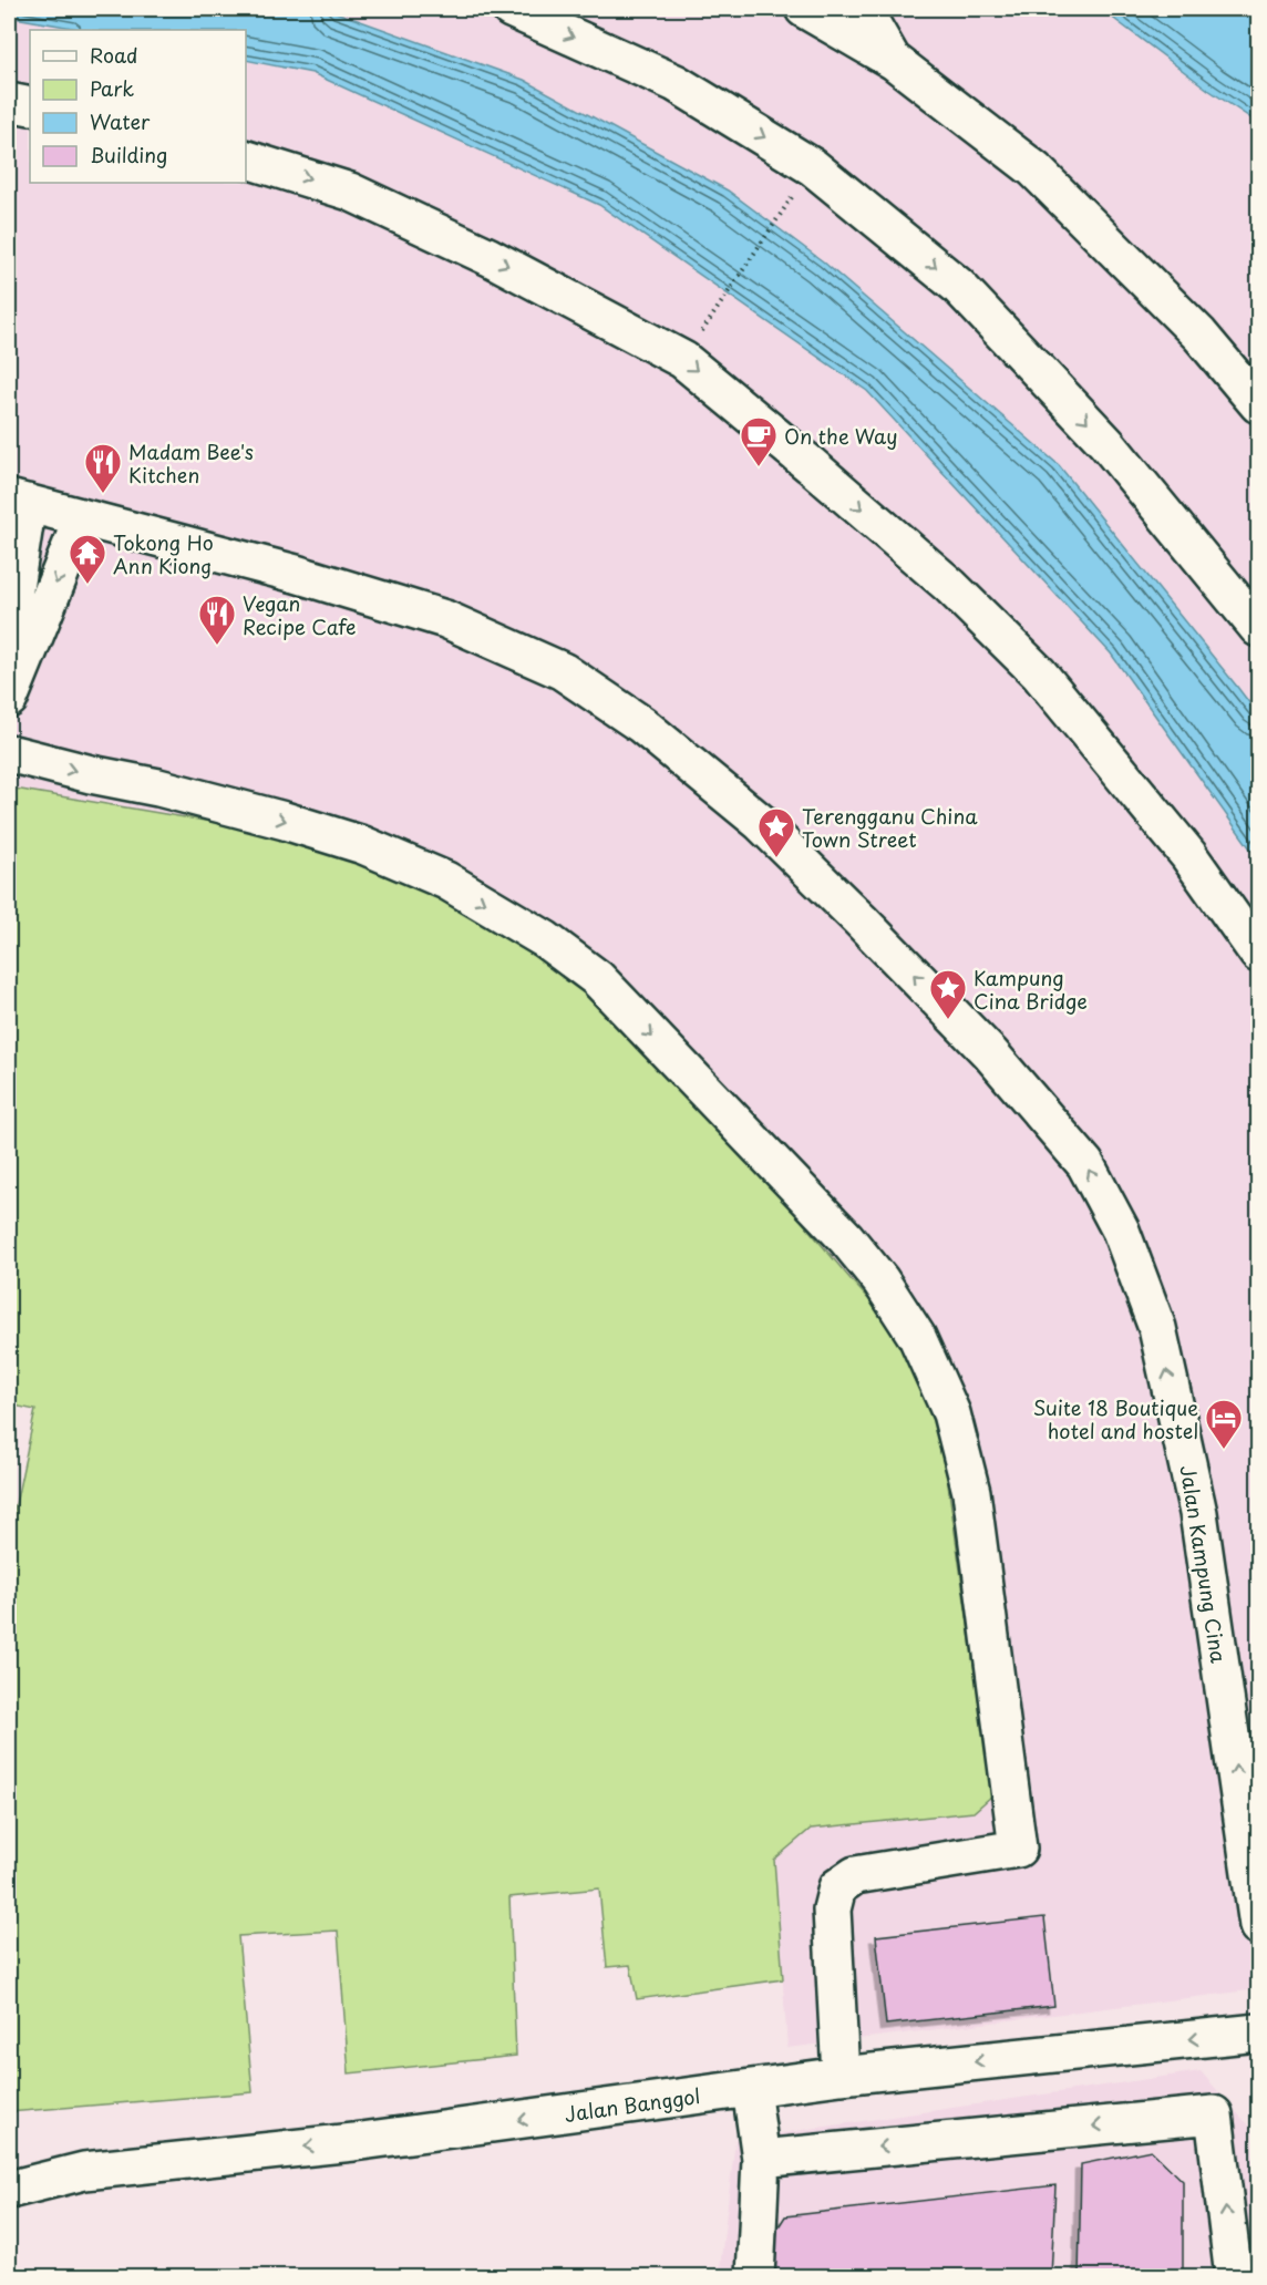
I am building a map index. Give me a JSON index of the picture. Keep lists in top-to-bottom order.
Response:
{
  "streets": {
    "street": ["Jalan Kampung Cina", "Jalan Banggol"]
  },
  "one_way": ["Jalan Banggol"],
  "places": {
    "cafe": ["On the Way"],
    "restaurant": ["Madam Bee's Kitchen", "Vegan Recipe Cafe"],
    "temple": ["Tokong Ho Ann Kiong"],
    "place": ["Terengganu China Town Street", "Kampung Cina Bridge"],
    "hotel": ["Suite 18 Boutique hotel and hostel"]
  },
  "legend": [
    "Road",
    "Park",
    "Water",
    "Building"
  ]
}
